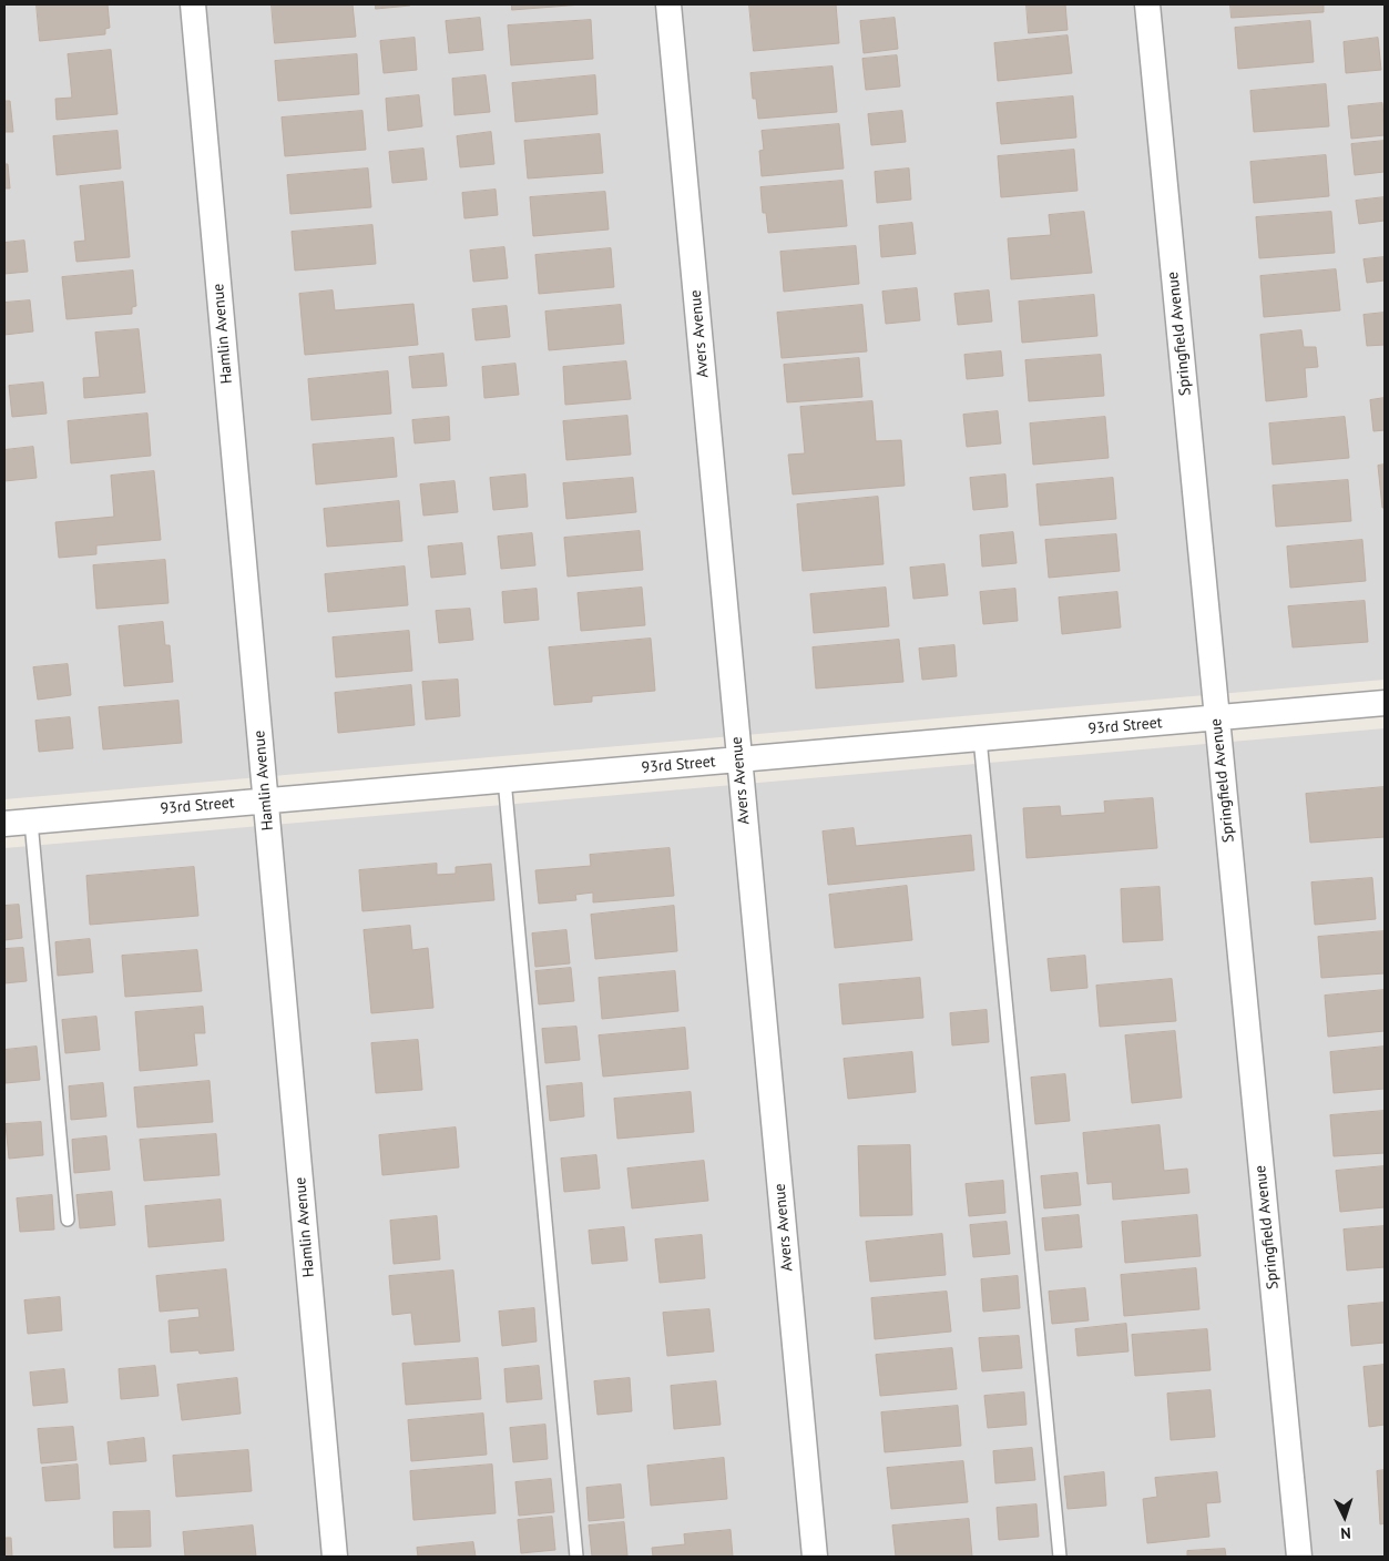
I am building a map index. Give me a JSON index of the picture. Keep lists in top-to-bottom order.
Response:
{
  "streets": {
    "street": [
      "Hamlin Avenue",
      "Avers Avenue",
      "Springfield Avenue",
      "93rd Street"
    ]
  },
  "crossings": [
    ["Hamlin Avenue", "93rd Street"],
    ["Avers Avenue", "93rd Street"],
    ["Springfield Avenue", "93rd Street"]
  ],
  "north": "bottom"
}
